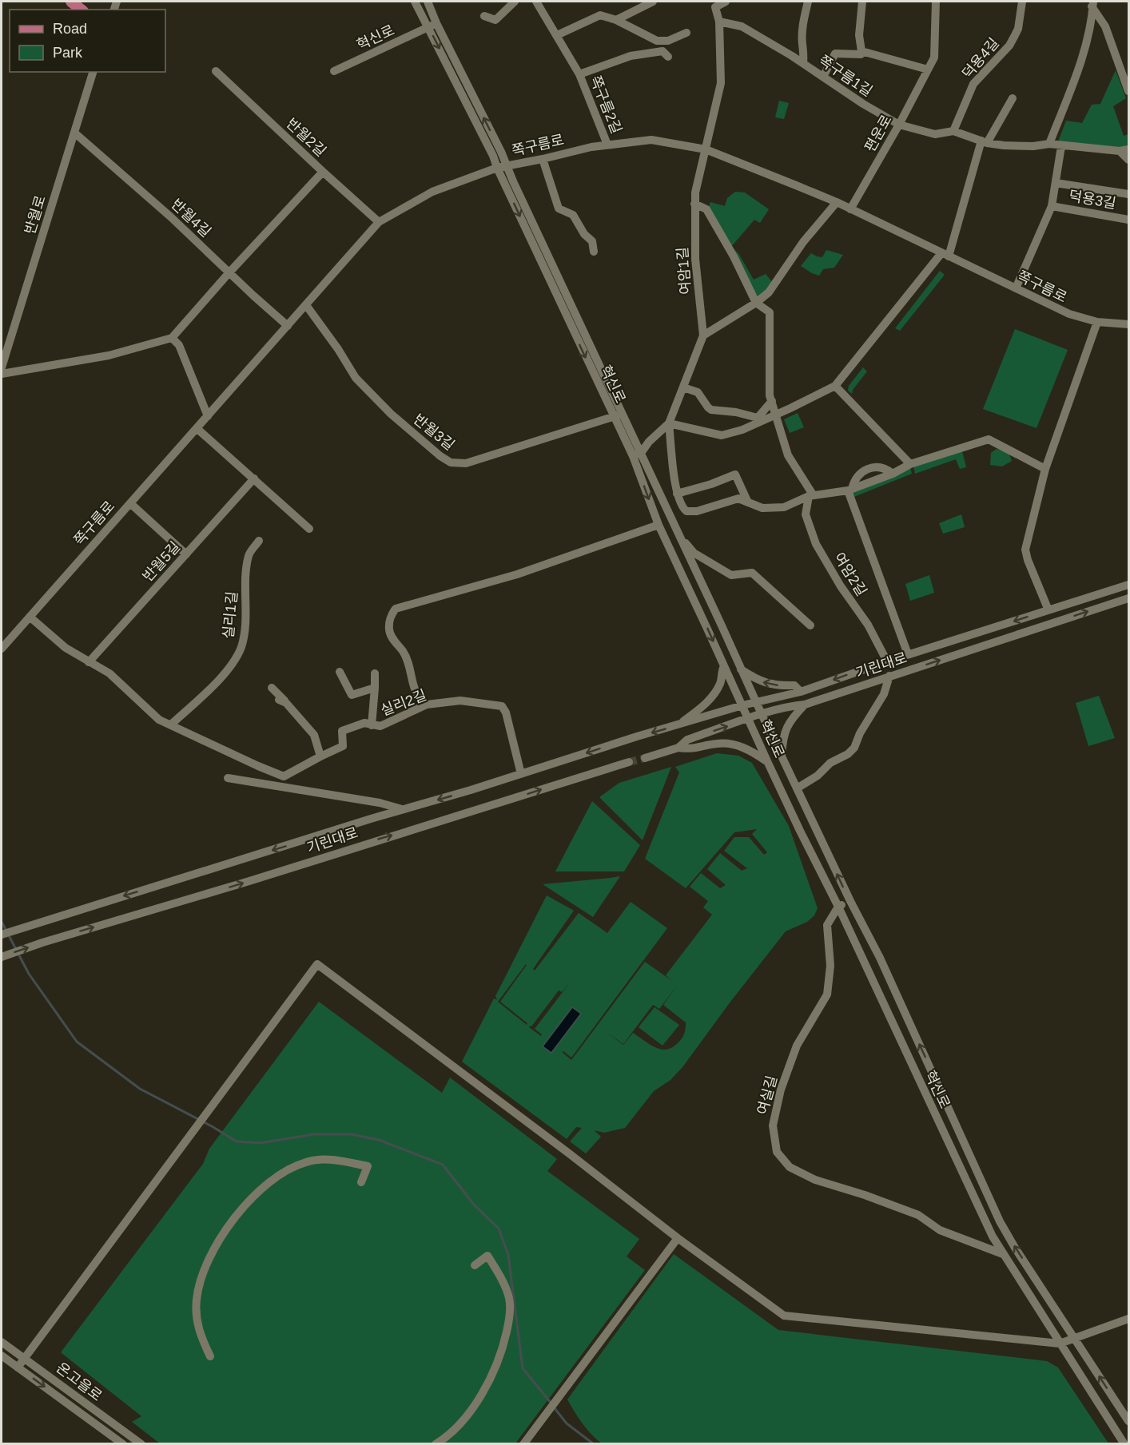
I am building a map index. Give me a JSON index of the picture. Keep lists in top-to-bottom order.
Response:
{
  "streets": {
    "street": [
      "혁신로",
      "덕용4길",
      "쪽구름1길",
      "쪽구름2길",
      "편운로",
      "반월2길",
      "쪽구름로",
      "덕용3길",
      "반월로",
      "반월4길",
      "여암1길",
      "반월3길",
      "반월5길",
      "여암2길",
      "실리1길",
      "기린대로",
      "실리2길",
      "여실길",
      "온고을로"
    ]
  },
  "crossings": [
    ["혁신로", "쪽구름로"],
    ["혁신로", "여암1길"],
    ["혁신로", "반월3길"],
    ["혁신로", "기린대로"],
    ["혁신로", "여실길"],
    ["쪽구름1길", "편운로"],
    ["쪽구름2길", "쪽구름로"],
    ["편운로", "쪽구름로"],
    ["반월2길", "쪽구름로"],
    ["쪽구름로", "덕용3길"],
    ["쪽구름로", "반월4길"],
    ["쪽구름로", "여암1길"],
    ["쪽구름로", "반월3길"],
    ["반월로", "반월4길"],
    ["여암2길", "기린대로"],
    ["기린대로", "실리2길"]
  ],
  "legend": ["Road", "Park"]
}
